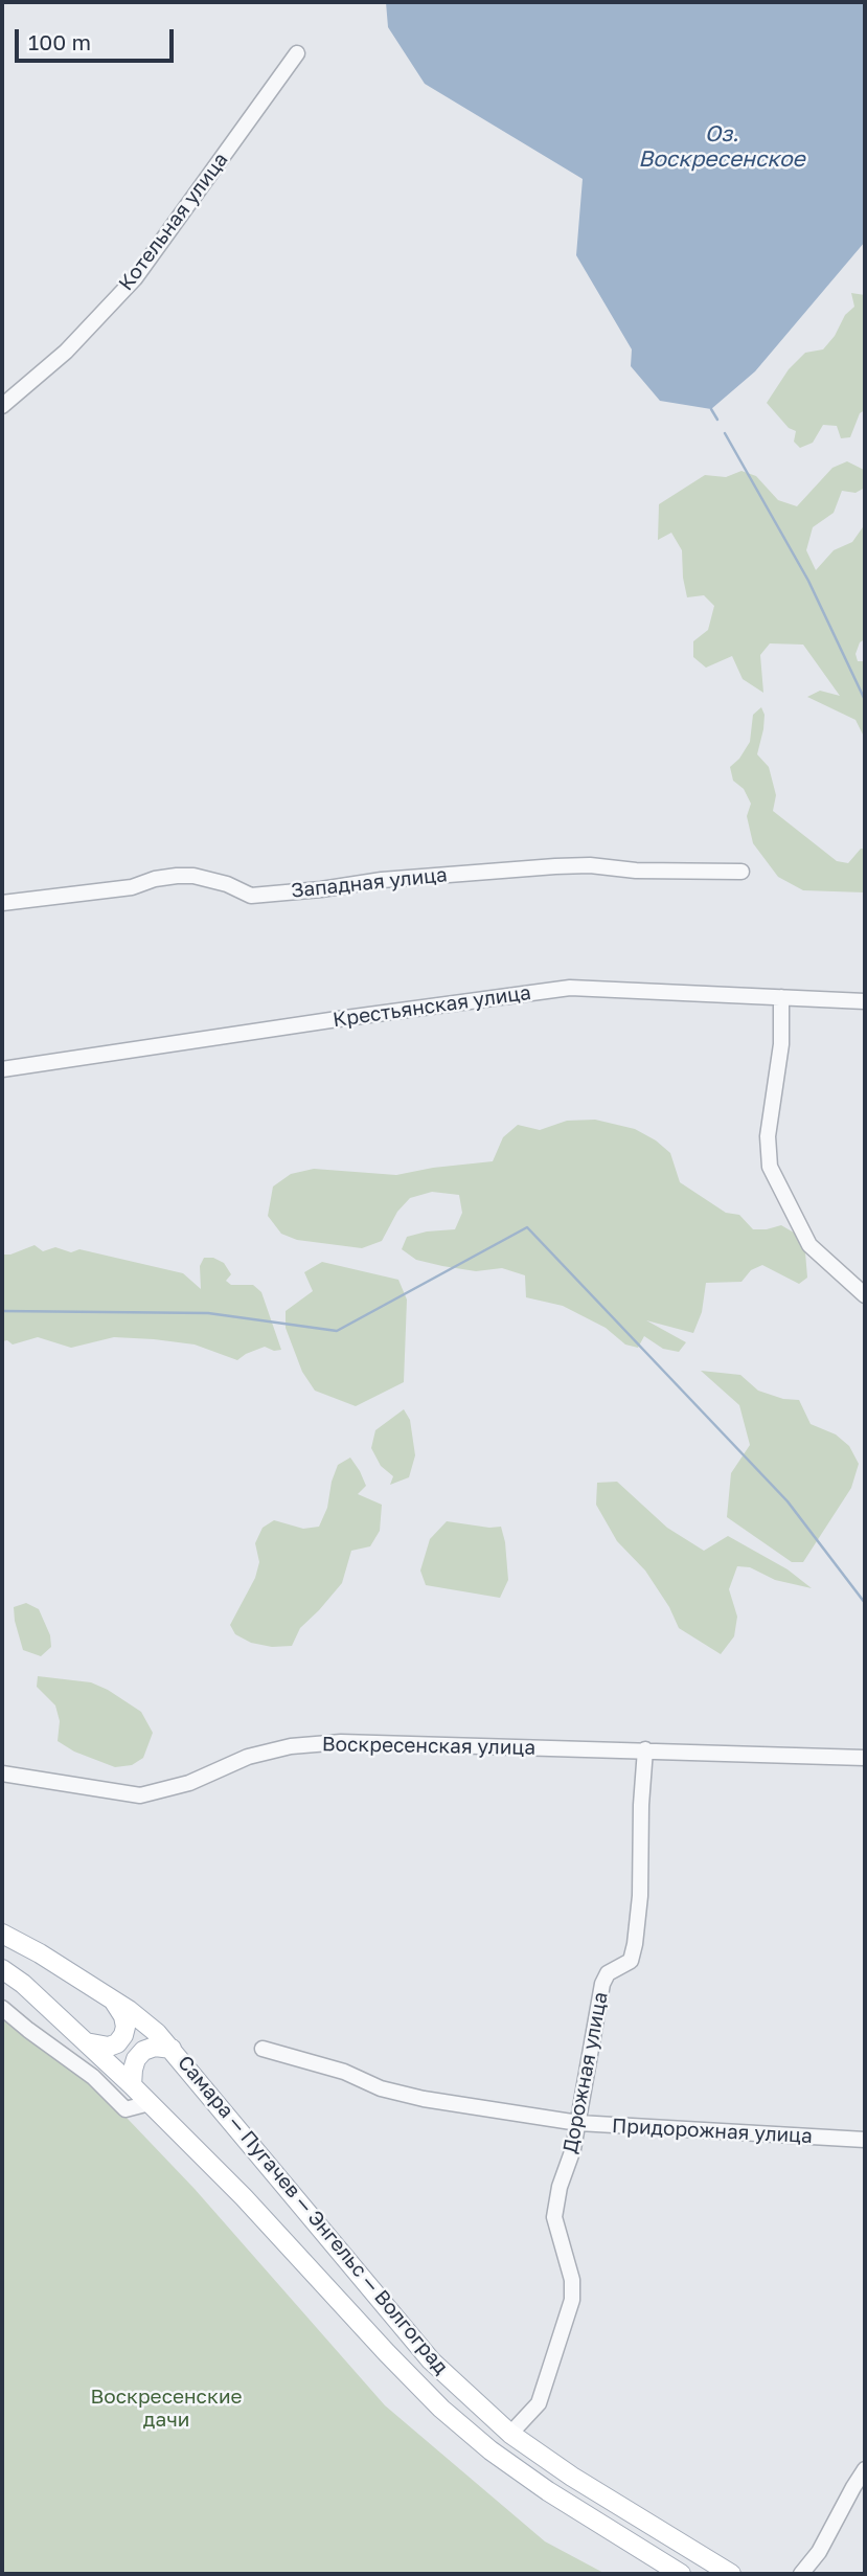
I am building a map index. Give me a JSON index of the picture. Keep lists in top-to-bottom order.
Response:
{
  "streets": {
    "main road": ["Самара — Пугачев — Энгельс — Волгоград"],
    "street": [
      "Котельная улица",
      "Западная улица",
      "Крестьянская улица",
      "Воскресенская улица",
      "Дорожная улица",
      "Придорожная улица"
    ]
  },
  "crossings": [
    ["Воскресенская улица", "Дорожная улица"],
    ["Дорожная улица", "Придорожная улица"],
    ["Дорожная улица", "Самара — Пугачев — Энгельс — Волгоград"]
  ],
  "water": ["Оз. Воскресенское"],
  "parks": ["Воскресенские дачи"],
  "scale_bar": "100 m"
}
